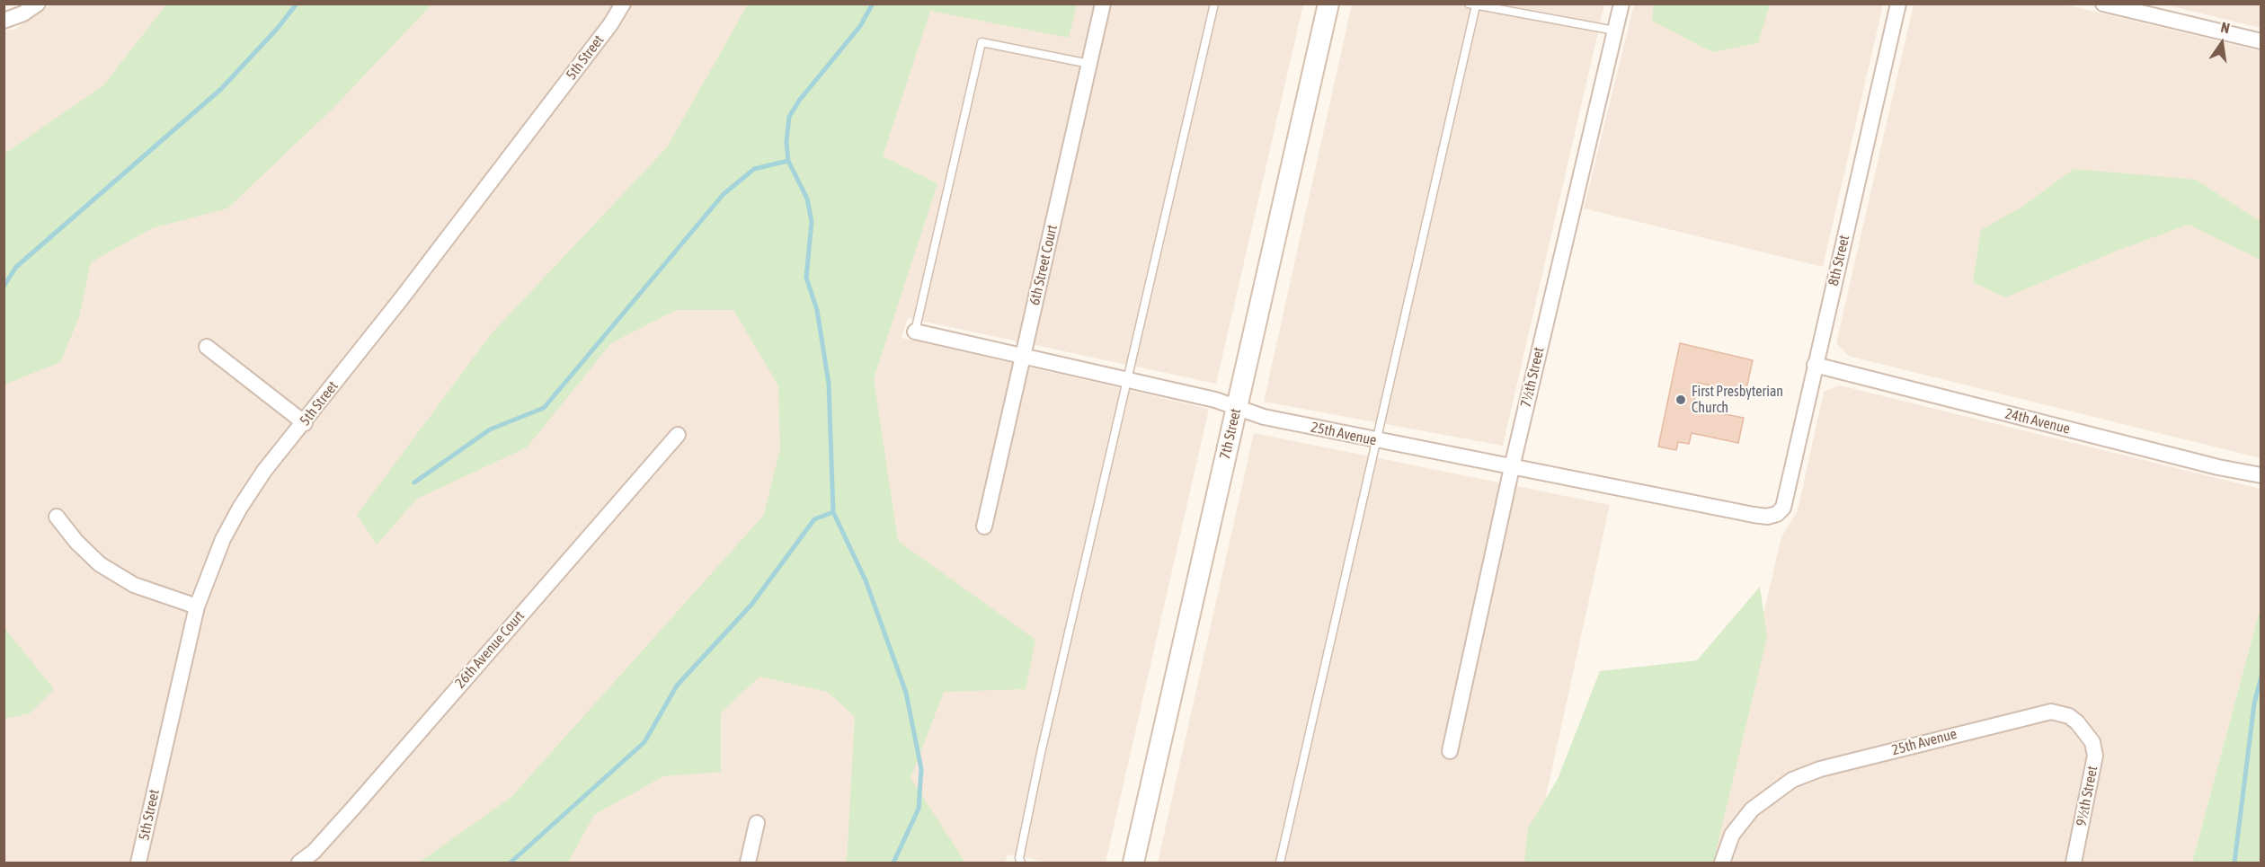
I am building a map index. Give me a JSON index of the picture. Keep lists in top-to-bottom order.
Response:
{
  "streets": {
    "main road": ["7th Street"],
    "street": [
      "5th Street",
      "8th Street",
      "6th Street Court",
      "7½th Street",
      "24th Avenue",
      "25th Avenue",
      "26th Avenue Court",
      "9½th Street"
    ]
  },
  "crossings": [
    ["8th Street", "24th Avenue"],
    ["8th Street", "25th Avenue"],
    ["6th Street Court", "25th Avenue"],
    ["7½th Street", "25th Avenue"],
    ["7th Street", "25th Avenue"],
    ["25th Avenue", "9½th Street"]
  ],
  "places": ["First Presbyterian Church"],
  "north": "top"
}
